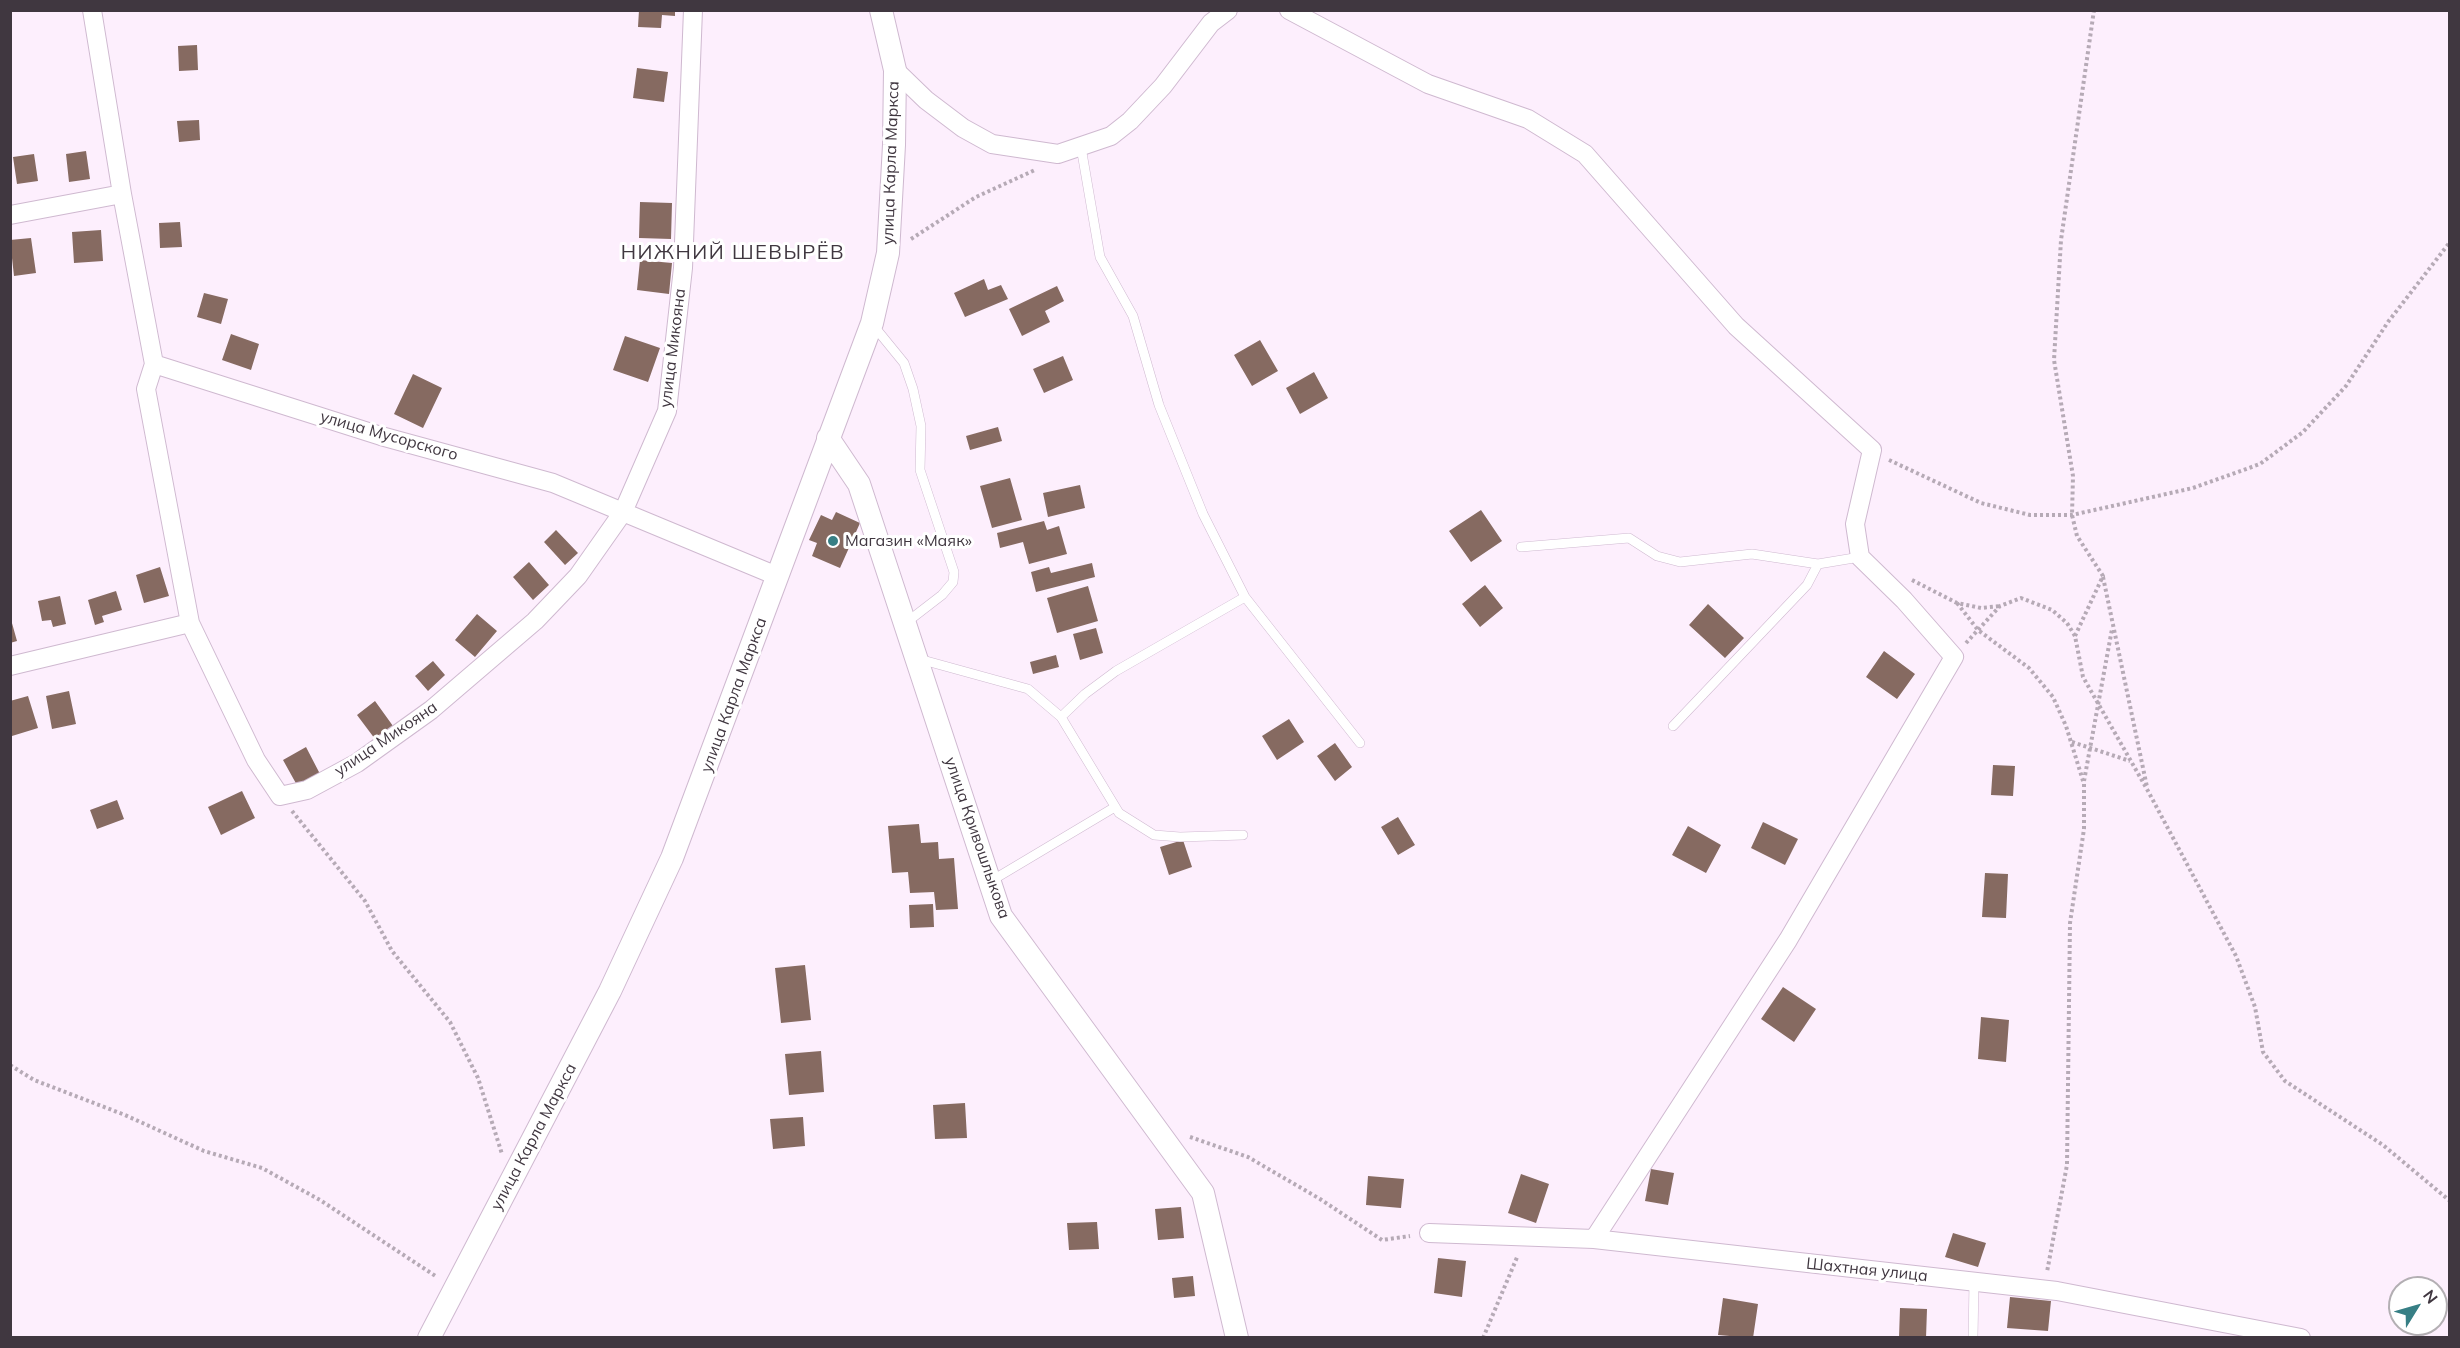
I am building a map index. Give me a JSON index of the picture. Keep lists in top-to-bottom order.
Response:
{
  "streets": {
    "street": [
      "улица Карла Маркса",
      "улица Микояна",
      "улица Мусорского",
      "улица Кривошлыкова",
      "Шахтная улица"
    ]
  },
  "crossings": [
    ["улица Карла Маркса", "улица Мусорского"],
    ["улица Карла Маркса", "улица Кривошлыкова"],
    ["улица Микояна", "улица Мусорского"]
  ],
  "districts": ["НИЖНИЙ ШЕВЫРЁВ"],
  "places": ["Магазин «Маяк»"],
  "north": "top right"
}
